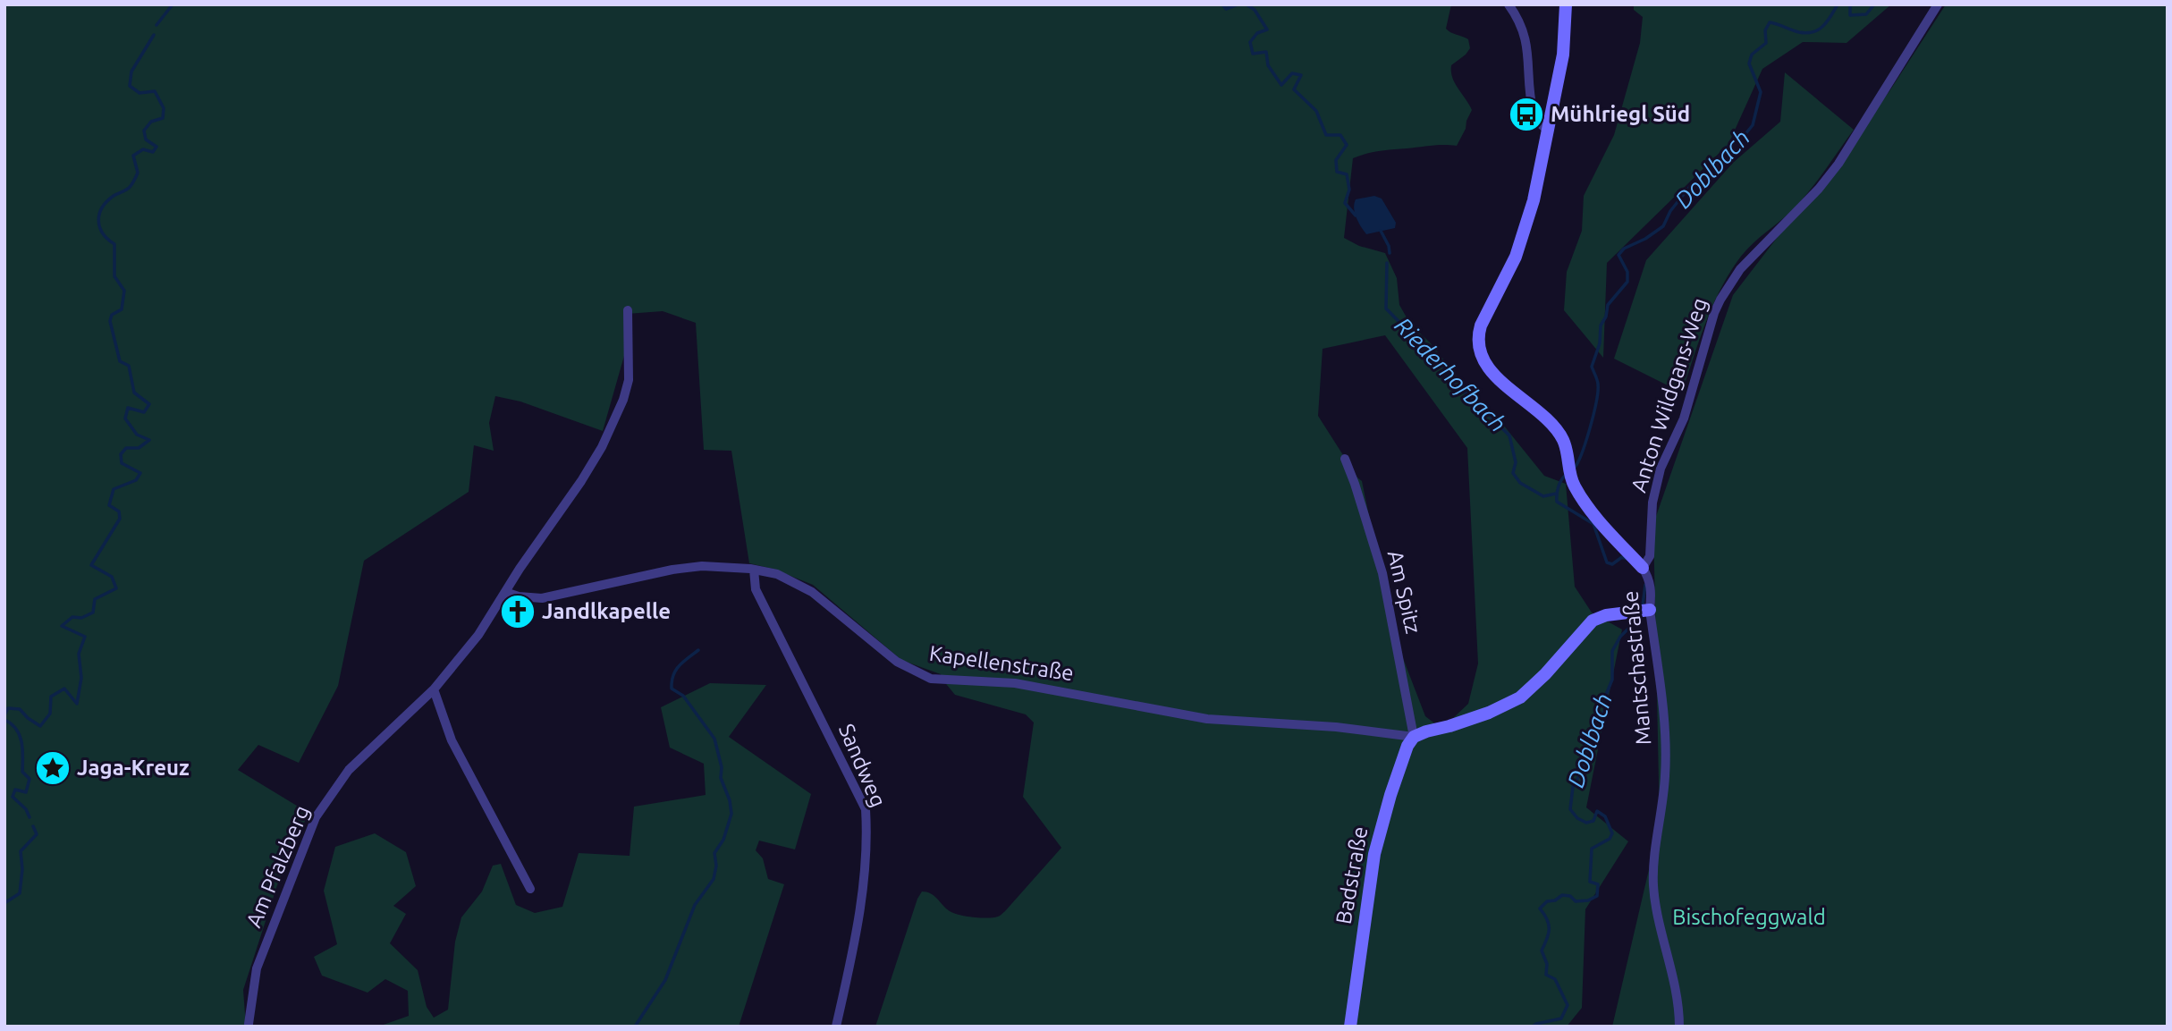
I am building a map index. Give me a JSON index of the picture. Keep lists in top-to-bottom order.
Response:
{
  "streets": {
    "street": [
      "Anton Wildgans-Weg",
      "Am Spitz",
      "Kapellenstraße",
      "Mantschastraße",
      "Sandweg",
      "Am Pfalzberg",
      "Badstraße"
    ]
  },
  "crossings": [
    ["Anton Wildgans-Weg", "Mantschastraße"],
    ["Am Spitz", "Kapellenstraße"],
    ["Am Spitz", "Badstraße"],
    ["Kapellenstraße", "Mantschastraße"],
    ["Kapellenstraße", "Sandweg"],
    ["Kapellenstraße", "Am Pfalzberg"],
    ["Kapellenstraße", "Badstraße"]
  ],
  "water": ["Doblbach", "Riederhofbach"],
  "parks": ["Bischofeggwald"],
  "places": {
    "bus stop": ["Mühlriegl Süd"],
    "church": ["Jandlkapelle"],
    "place": ["Jaga-Kreuz"]
  }
}
